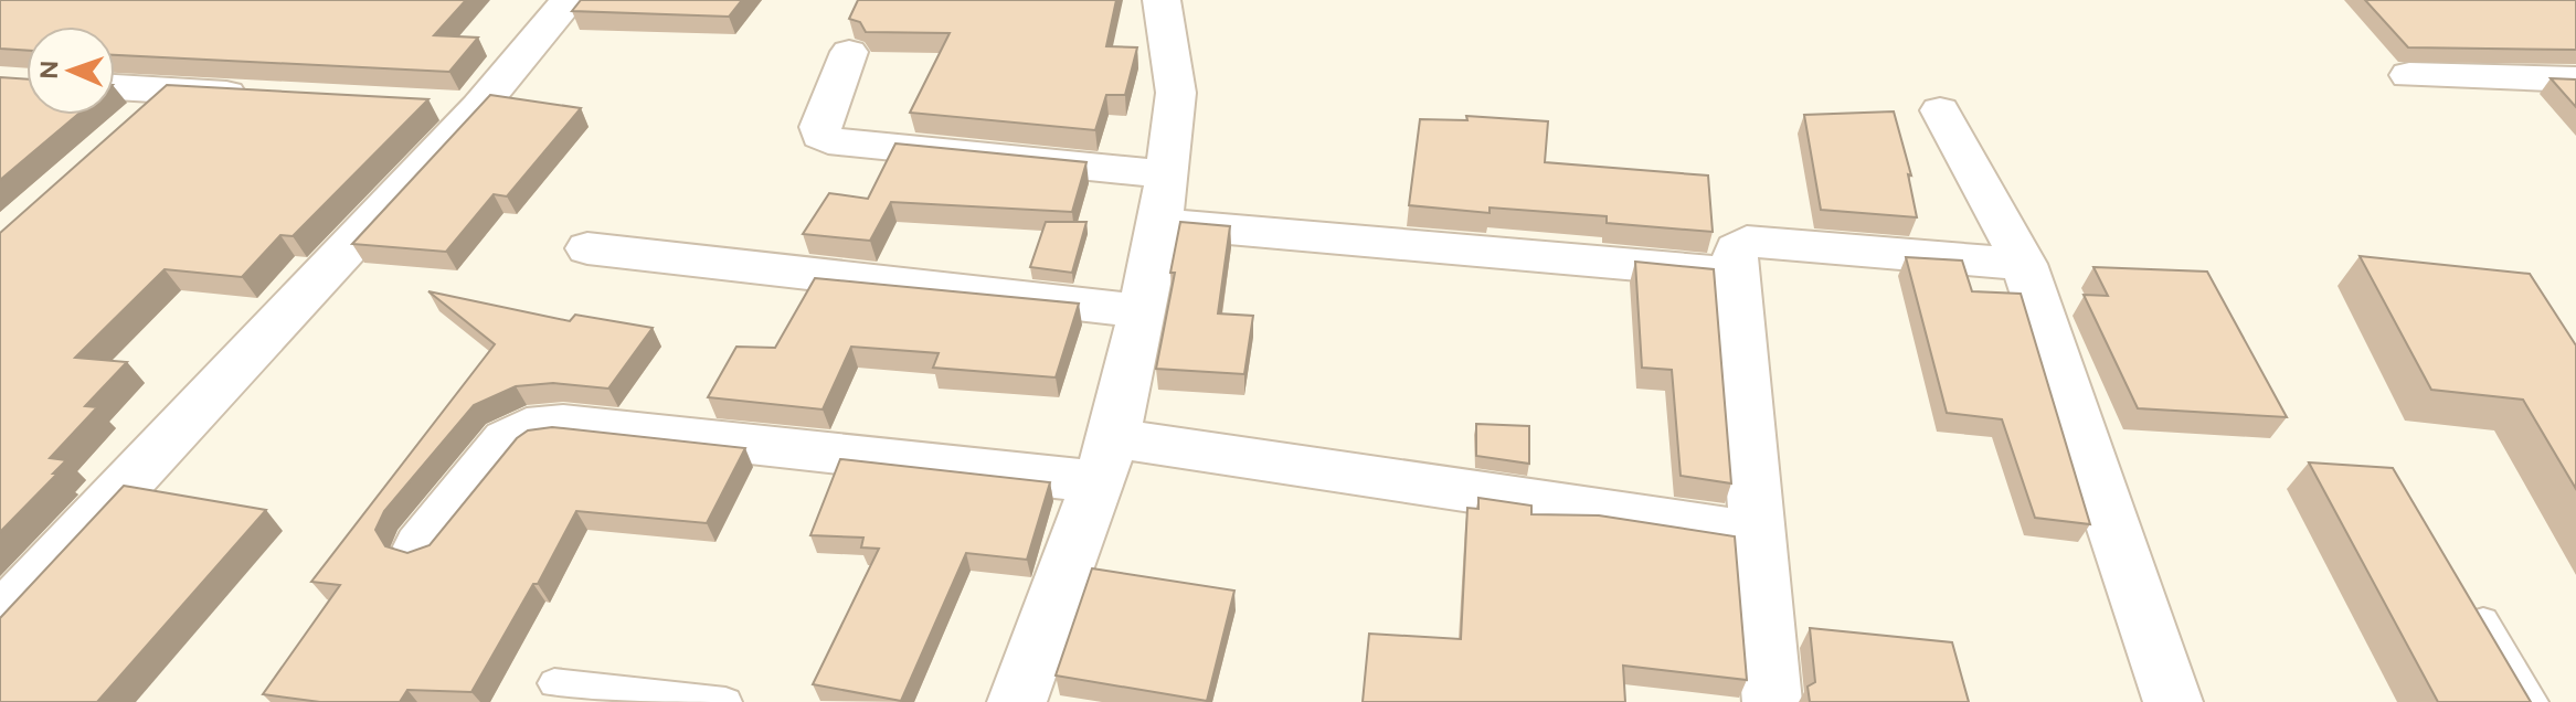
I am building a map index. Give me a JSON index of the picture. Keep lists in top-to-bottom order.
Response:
{
  "north": "left"
}
